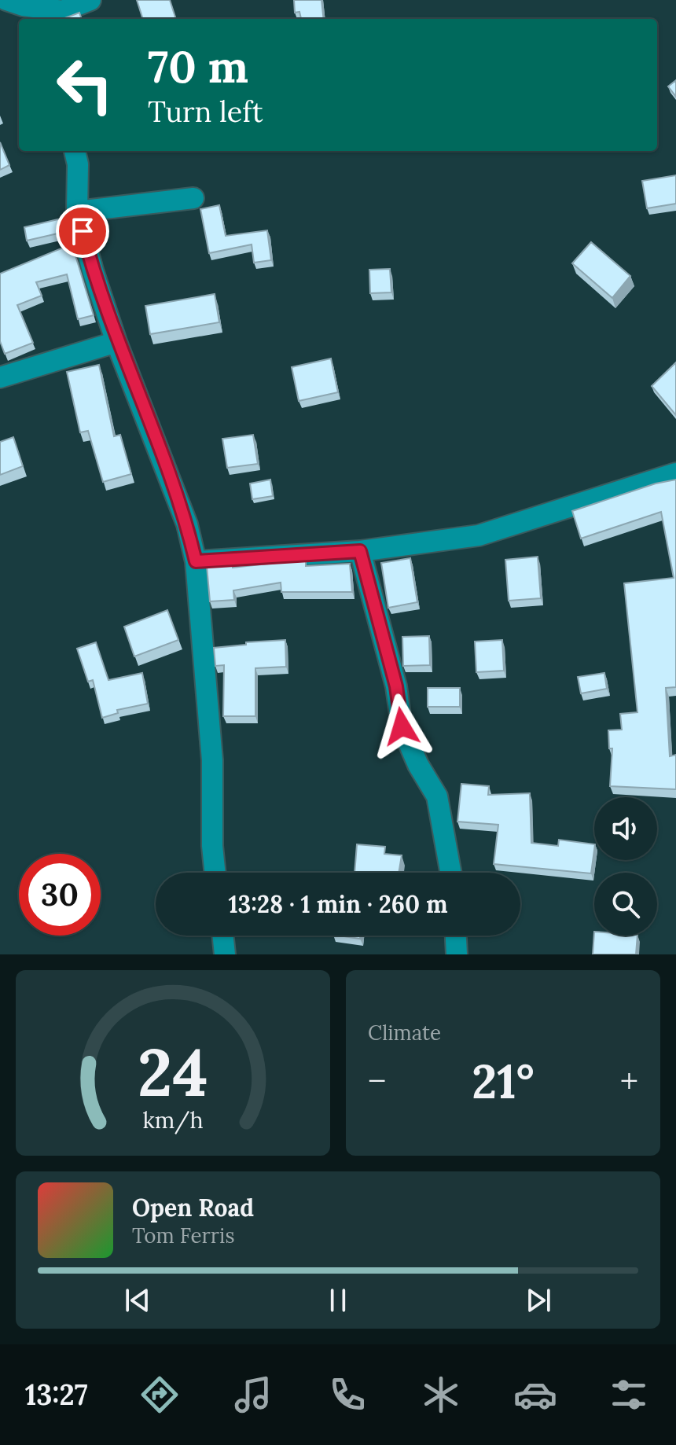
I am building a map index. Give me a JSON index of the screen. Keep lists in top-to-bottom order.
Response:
{
  "page": {
    "turn": ["70 m", "Turn left"],
    "limit": "30",
    "trip": "13:28 · 1 min · 260 m",
    "tile": "Climate",
    "heat": ["−", "21°", "+"],
    "song": ["Open Road", "Tom Ferris"],
    "tabs": "13:27",
    "gauge": ["24", "km/h"]
  }
}
